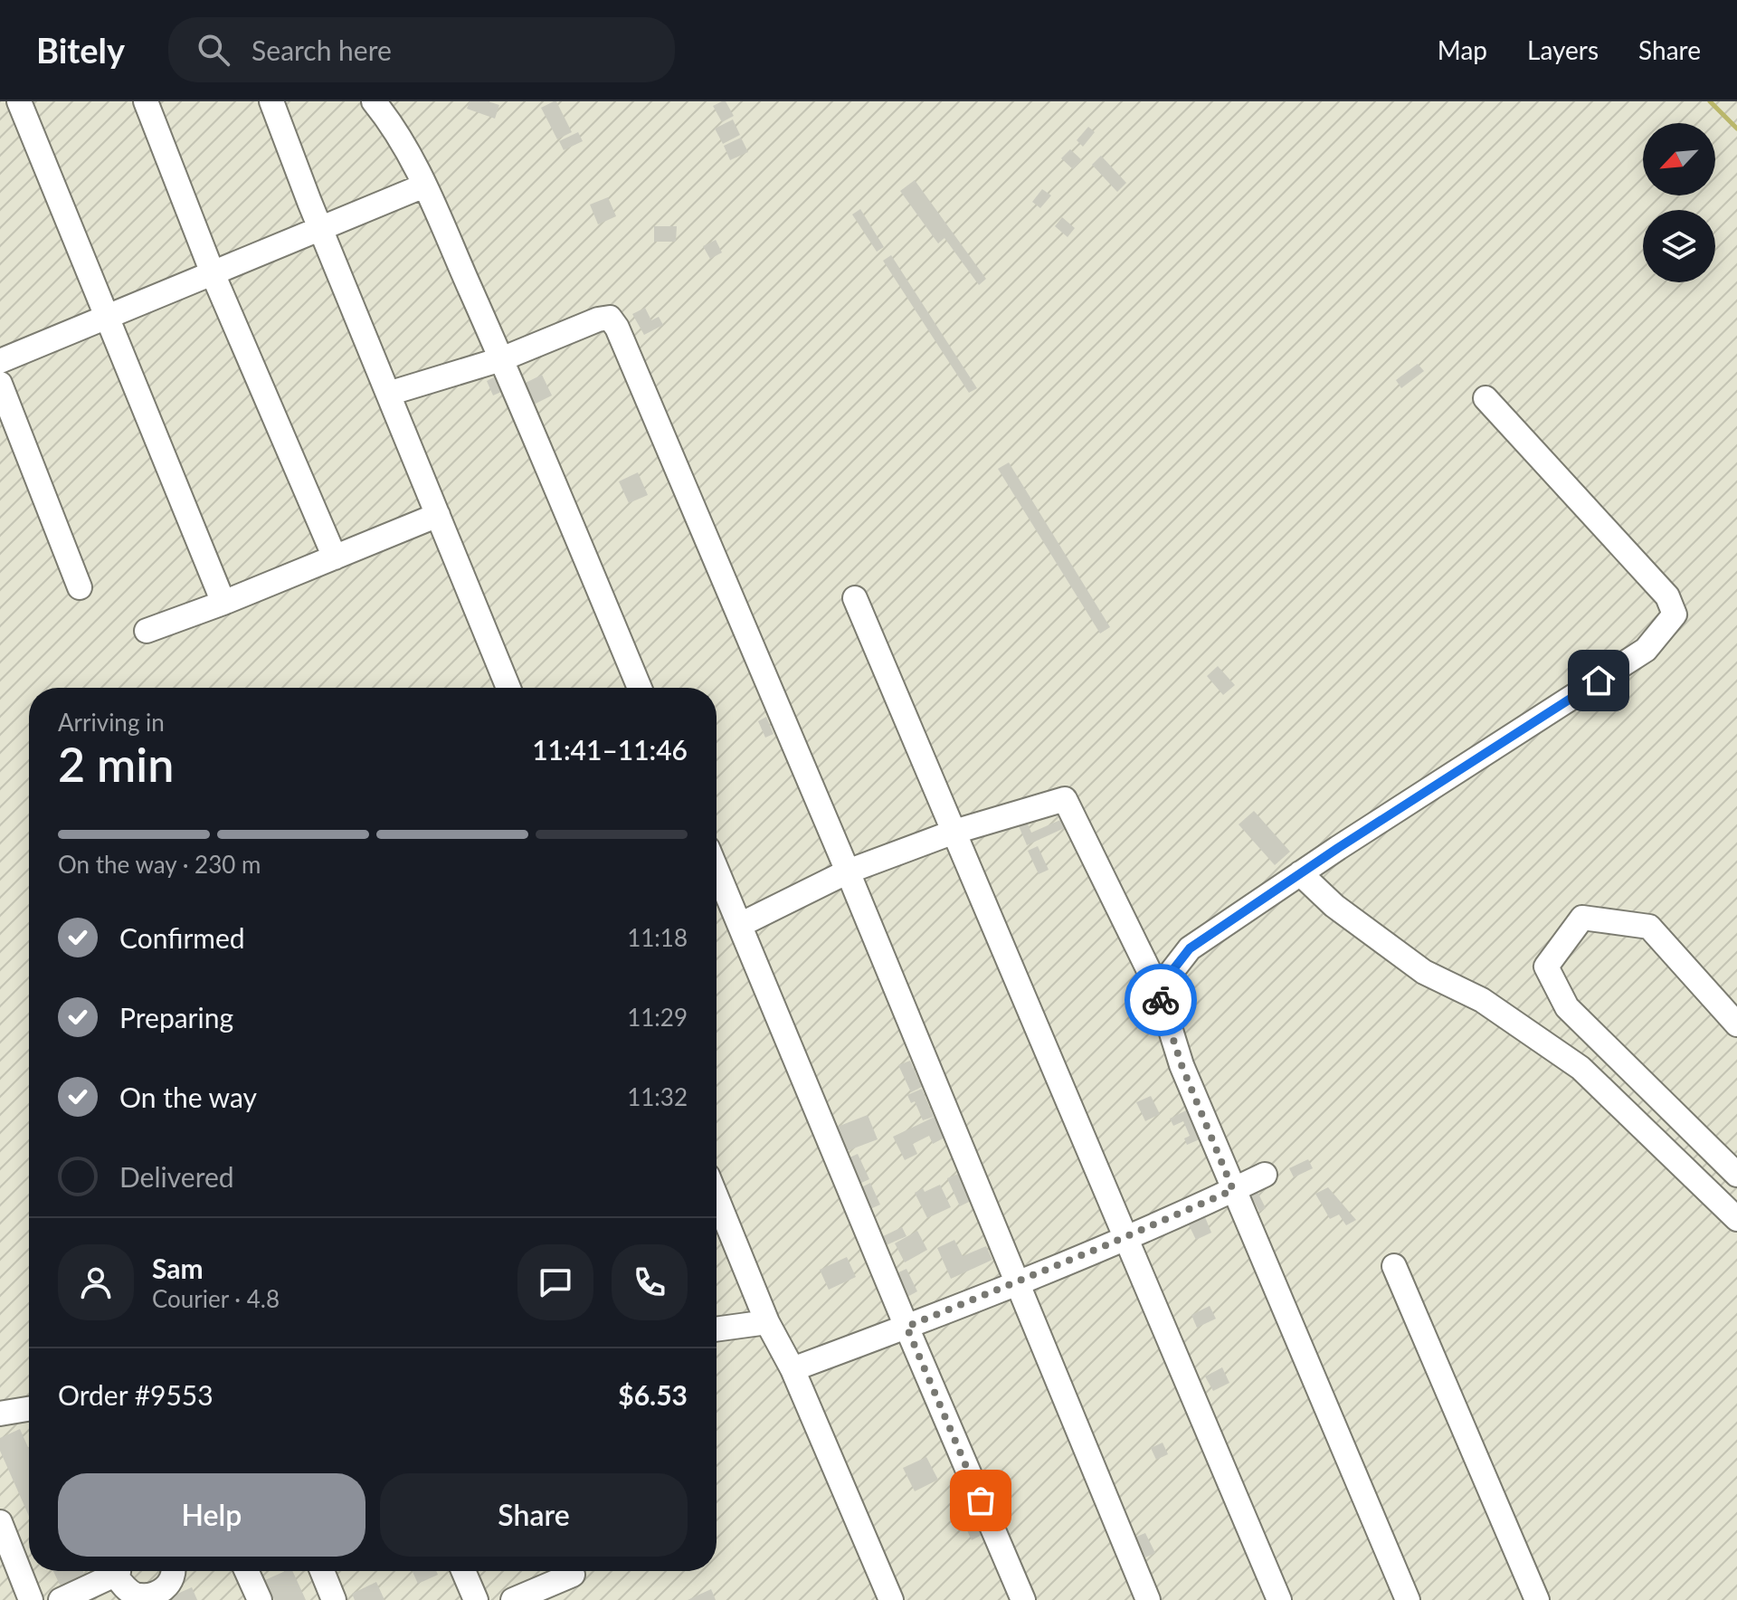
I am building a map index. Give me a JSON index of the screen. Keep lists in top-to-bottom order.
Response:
{
  "north": "bottom left",
  "page": {
    "header": "Bitely",
    "search": "Search here",
    "nav": ["Map", "Layers", "Share"],
    "heading": ["2 min", "Arriving in", "11:41–11:46"],
    "panel": [
      "Sam",
      "Courier · 4.8",
      "Order #9553",
      "$6.53"
    ],
    "bar": "On the way · 230 m",
    "list": [
      ["Confirmed", "11:18"],
      ["Preparing", "11:29"],
      ["On the way", "11:32"],
      "Delivered"
    ],
    "buttons": ["Help", "Share"]
  }
}
